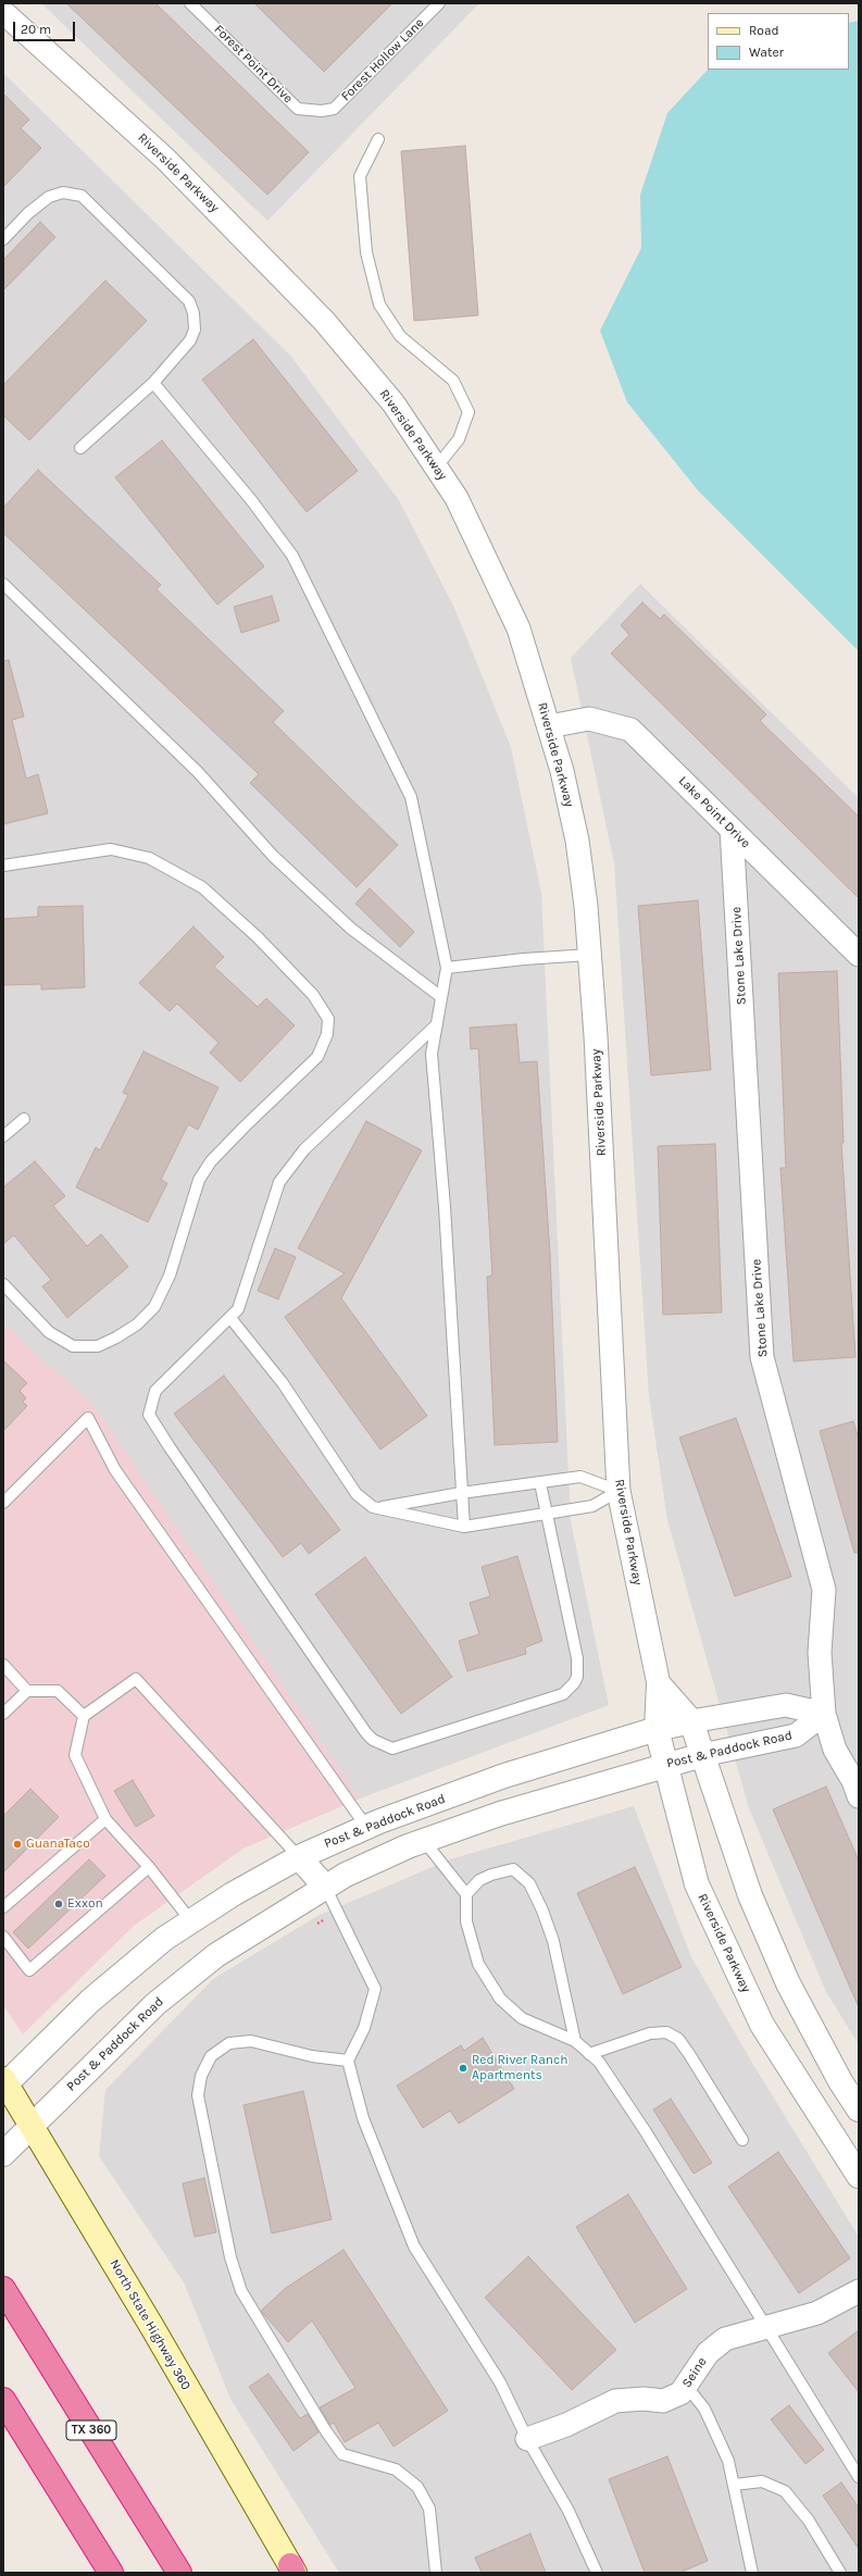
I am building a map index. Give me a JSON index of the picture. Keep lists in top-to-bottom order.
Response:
{
  "streets": {
    "highway": ["TX 360"],
    "main road": ["North State Highway 360"],
    "street": [
      "Riverside Parkway",
      "Lake Point Drive",
      "Stone Lake Drive",
      "Post & Paddock Road",
      "Seine"
    ],
    "lane": ["Forest Hollow Lane", "Forest Point Drive"]
  },
  "crossings": [
    ["Forest Hollow Lane", "Forest Point Drive"],
    ["Riverside Parkway", "Lake Point Drive"],
    ["Riverside Parkway", "Post & Paddock Road"],
    ["Lake Point Drive", "Stone Lake Drive"],
    ["Stone Lake Drive", "Post & Paddock Road"],
    ["Post & Paddock Road", "North State Highway 360"]
  ],
  "places": ["GuanaTaco", "Exxon", "Red River Ranch Apartments"],
  "legend": ["Road", "Water"],
  "scale_bar": "20 m"
}
